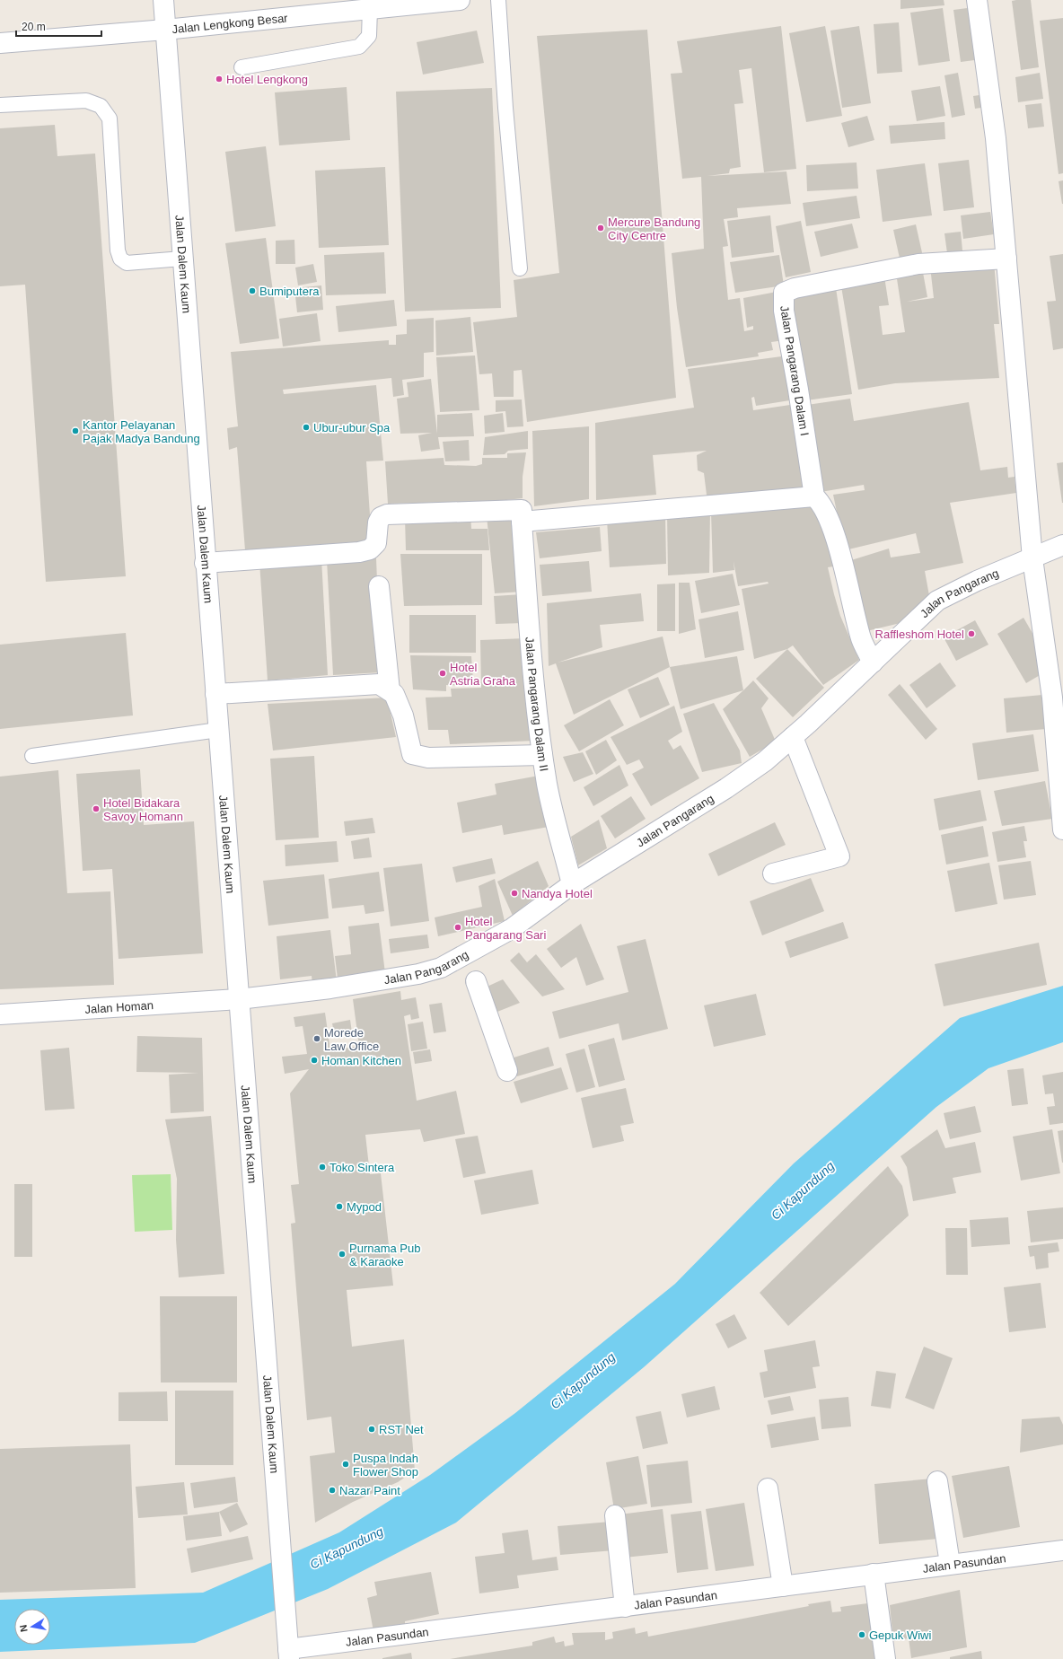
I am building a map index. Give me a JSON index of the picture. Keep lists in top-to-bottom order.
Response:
{
  "streets": {
    "street": [
      "Jalan Lengkong Besar",
      "Jalan Dalem Kaum",
      "Jalan Pangarang Dalam I",
      "Jalan Pangarang",
      "Jalan Pangarang Dalam II",
      "Jalan Homan",
      "Jalan Pasundan"
    ]
  },
  "crossings": [
    ["Jalan Lengkong Besar", "Jalan Dalem Kaum"],
    ["Jalan Dalem Kaum", "Jalan Pangarang"],
    ["Jalan Dalem Kaum", "Jalan Homan"],
    ["Jalan Dalem Kaum", "Jalan Pasundan"],
    ["Jalan Pangarang Dalam I", "Jalan Pangarang"],
    ["Jalan Pangarang", "Jalan Pangarang Dalam II"],
    ["Jalan Pangarang", "Jalan Homan"]
  ],
  "water": ["Ci Kapundung"],
  "places": [
    "Hotel Lengkong",
    "Mercure Bandung City Centre",
    "Bumiputera",
    "Ubur-ubur Spa",
    "Kantor Pelayanan Pajak Madya Bandung",
    "Raffleshom Hotel",
    "Hotel Astria Graha",
    "Hotel Bidakara Savoy Homann",
    "Nandya Hotel",
    "Hotel Pangarang Sari",
    "Morede Law Office",
    "Homan Kitchen",
    "Toko Sintera",
    "Mypod",
    "Purnama Pub & Karaoke",
    "RST Net",
    "Puspa Indah Flower Shop",
    "Nazar Paint",
    "Gepuk Wiwi"
  ],
  "scale_bar": "20 m",
  "north": "left"
}
